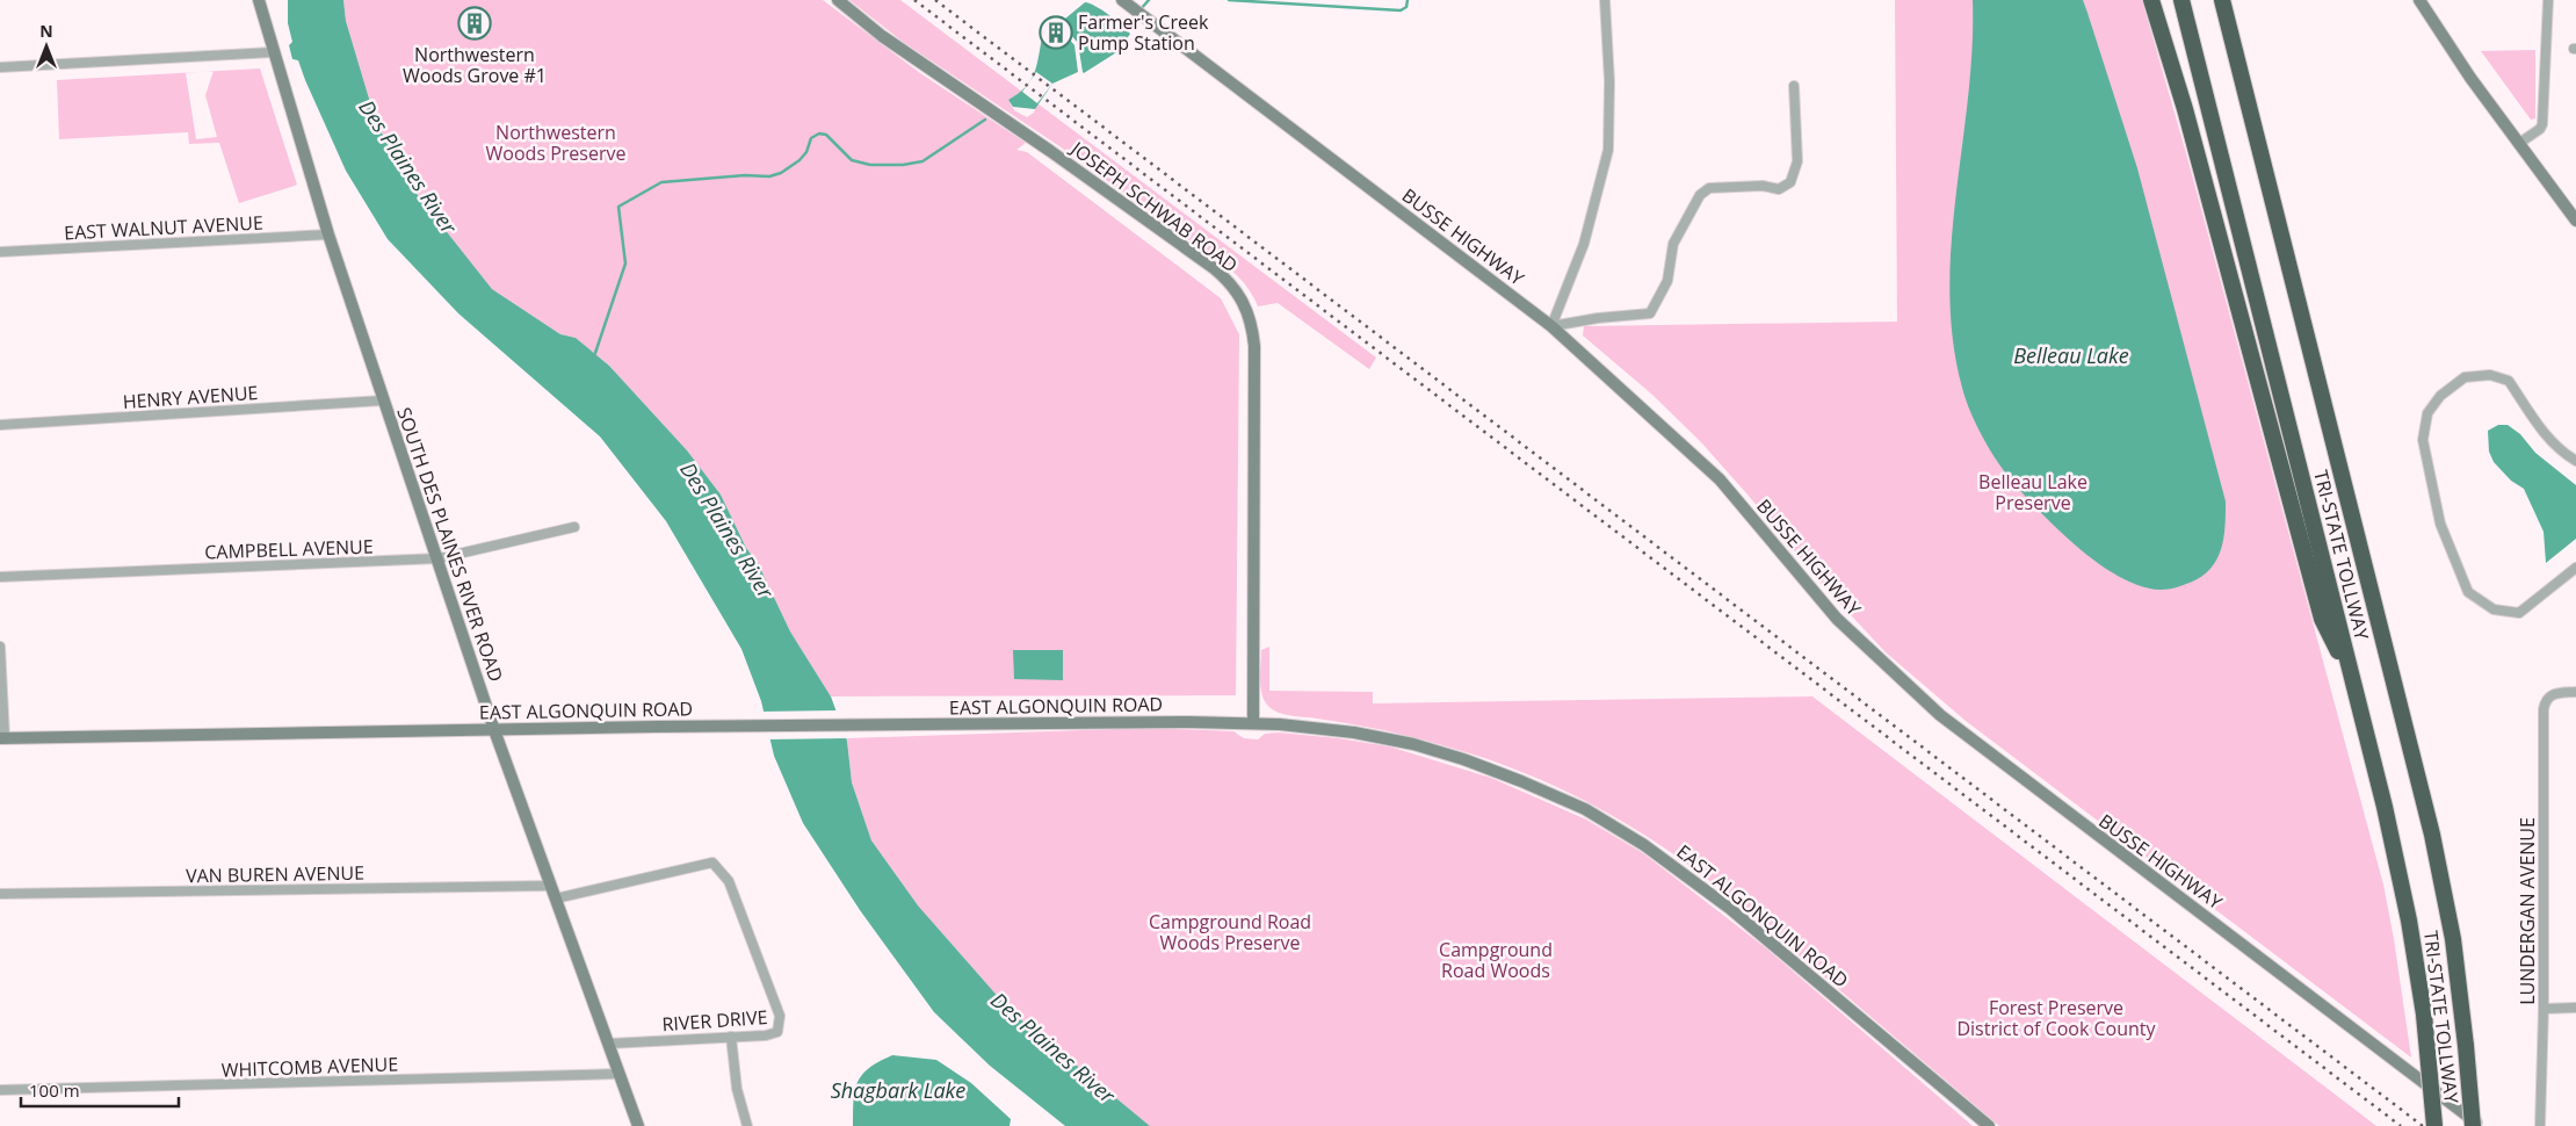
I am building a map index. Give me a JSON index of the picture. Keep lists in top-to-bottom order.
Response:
{
  "streets": {
    "highway": ["TRI-STATE TOLLWAY"],
    "main road": [
      "JOSEPH SCHWAB ROAD",
      "BUSSE HIGHWAY",
      "SOUTH DES PLAINES RIVER ROAD",
      "EAST ALGONQUIN ROAD"
    ],
    "street": [
      "EAST WALNUT AVENUE",
      "HENRY AVENUE",
      "CAMPBELL AVENUE",
      "VAN BUREN AVENUE",
      "LUNDERGAN AVENUE",
      "RIVER DRIVE",
      "WHITCOMB AVENUE"
    ]
  },
  "crossings": [
    ["JOSEPH SCHWAB ROAD", "EAST ALGONQUIN ROAD"],
    ["EAST WALNUT AVENUE", "SOUTH DES PLAINES RIVER ROAD"],
    ["HENRY AVENUE", "SOUTH DES PLAINES RIVER ROAD"],
    ["SOUTH DES PLAINES RIVER ROAD", "CAMPBELL AVENUE"],
    ["SOUTH DES PLAINES RIVER ROAD", "EAST ALGONQUIN ROAD"],
    ["SOUTH DES PLAINES RIVER ROAD", "VAN BUREN AVENUE"],
    ["SOUTH DES PLAINES RIVER ROAD", "RIVER DRIVE"],
    ["SOUTH DES PLAINES RIVER ROAD", "WHITCOMB AVENUE"]
  ],
  "water": ["Des Plaines River", "Belleau Lake", "Shagbark Lake"],
  "parks": [
    "Northwestern Woods Preserve",
    "Belleau Lake Preserve",
    "Campground Road Woods Preserve",
    "Campground Road Woods",
    "Forest Preserve District of Cook County"
  ],
  "places": {
    "building": ["Northwestern Woods Grove #1", "Farmer's Creek Pump Station"]
  },
  "scale_bar": "100 m",
  "north": "top"
}
